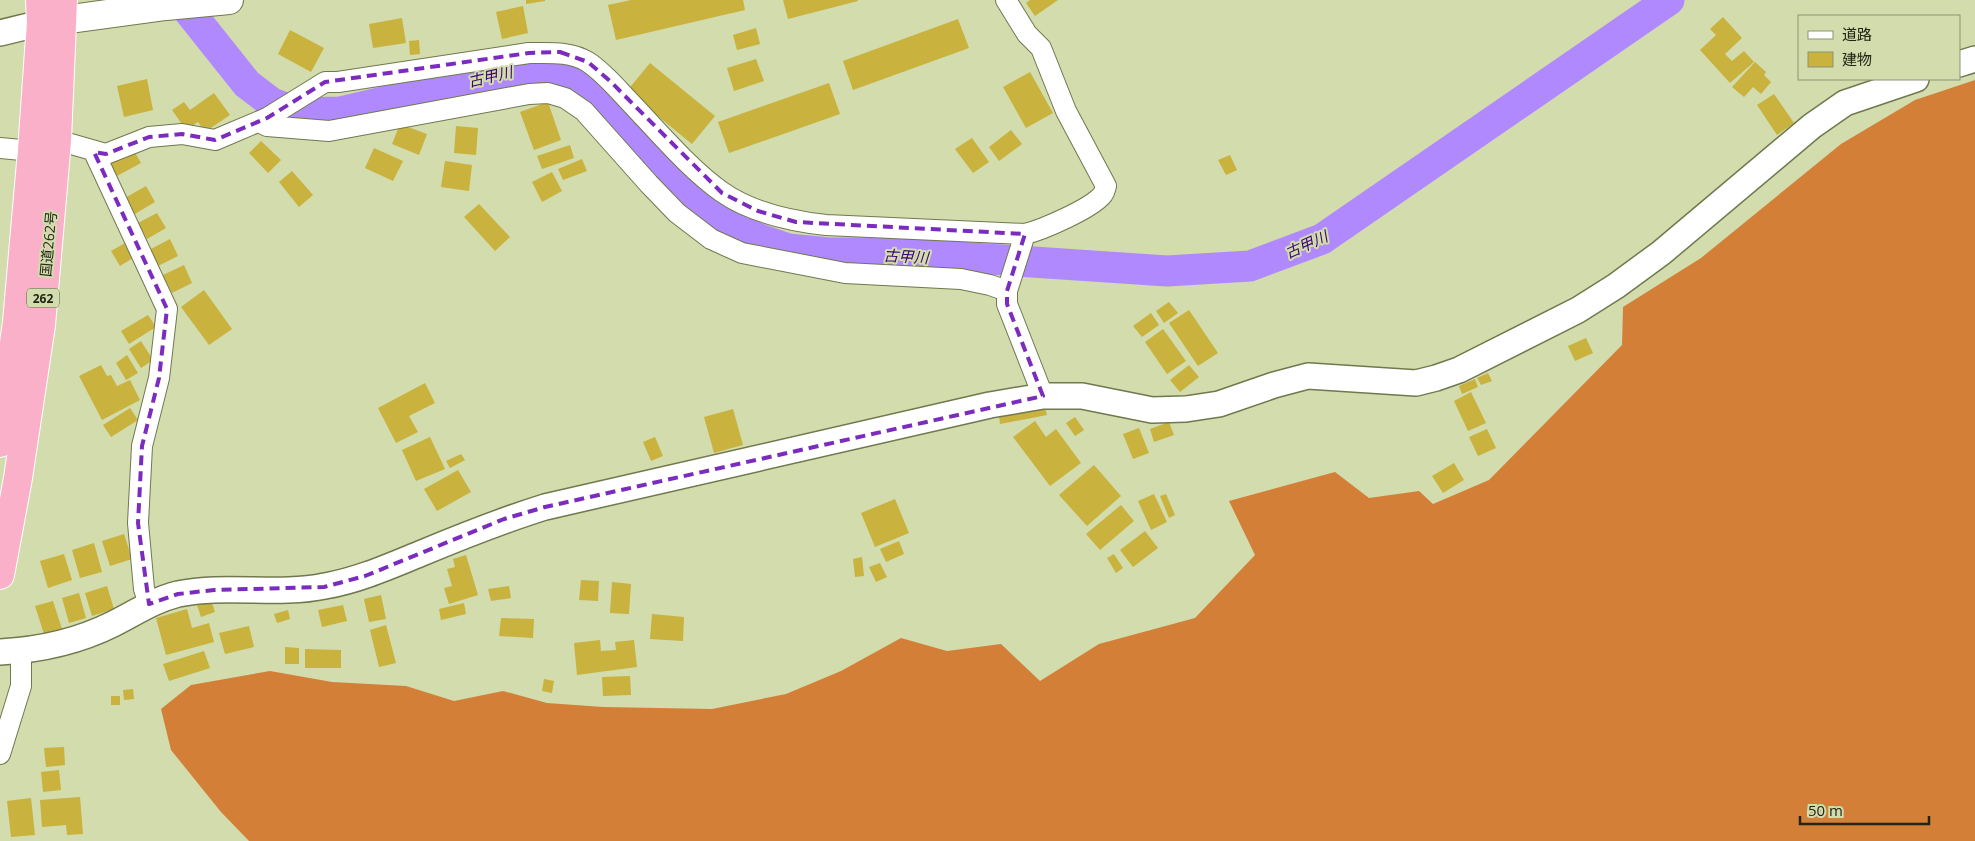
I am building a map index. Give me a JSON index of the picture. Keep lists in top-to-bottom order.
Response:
{
  "streets": {
    "highway": ["国道262号", "262"]
  },
  "water": ["古甲川"],
  "legend": ["道路", "建物"],
  "scale_bar": "50 m"
}
